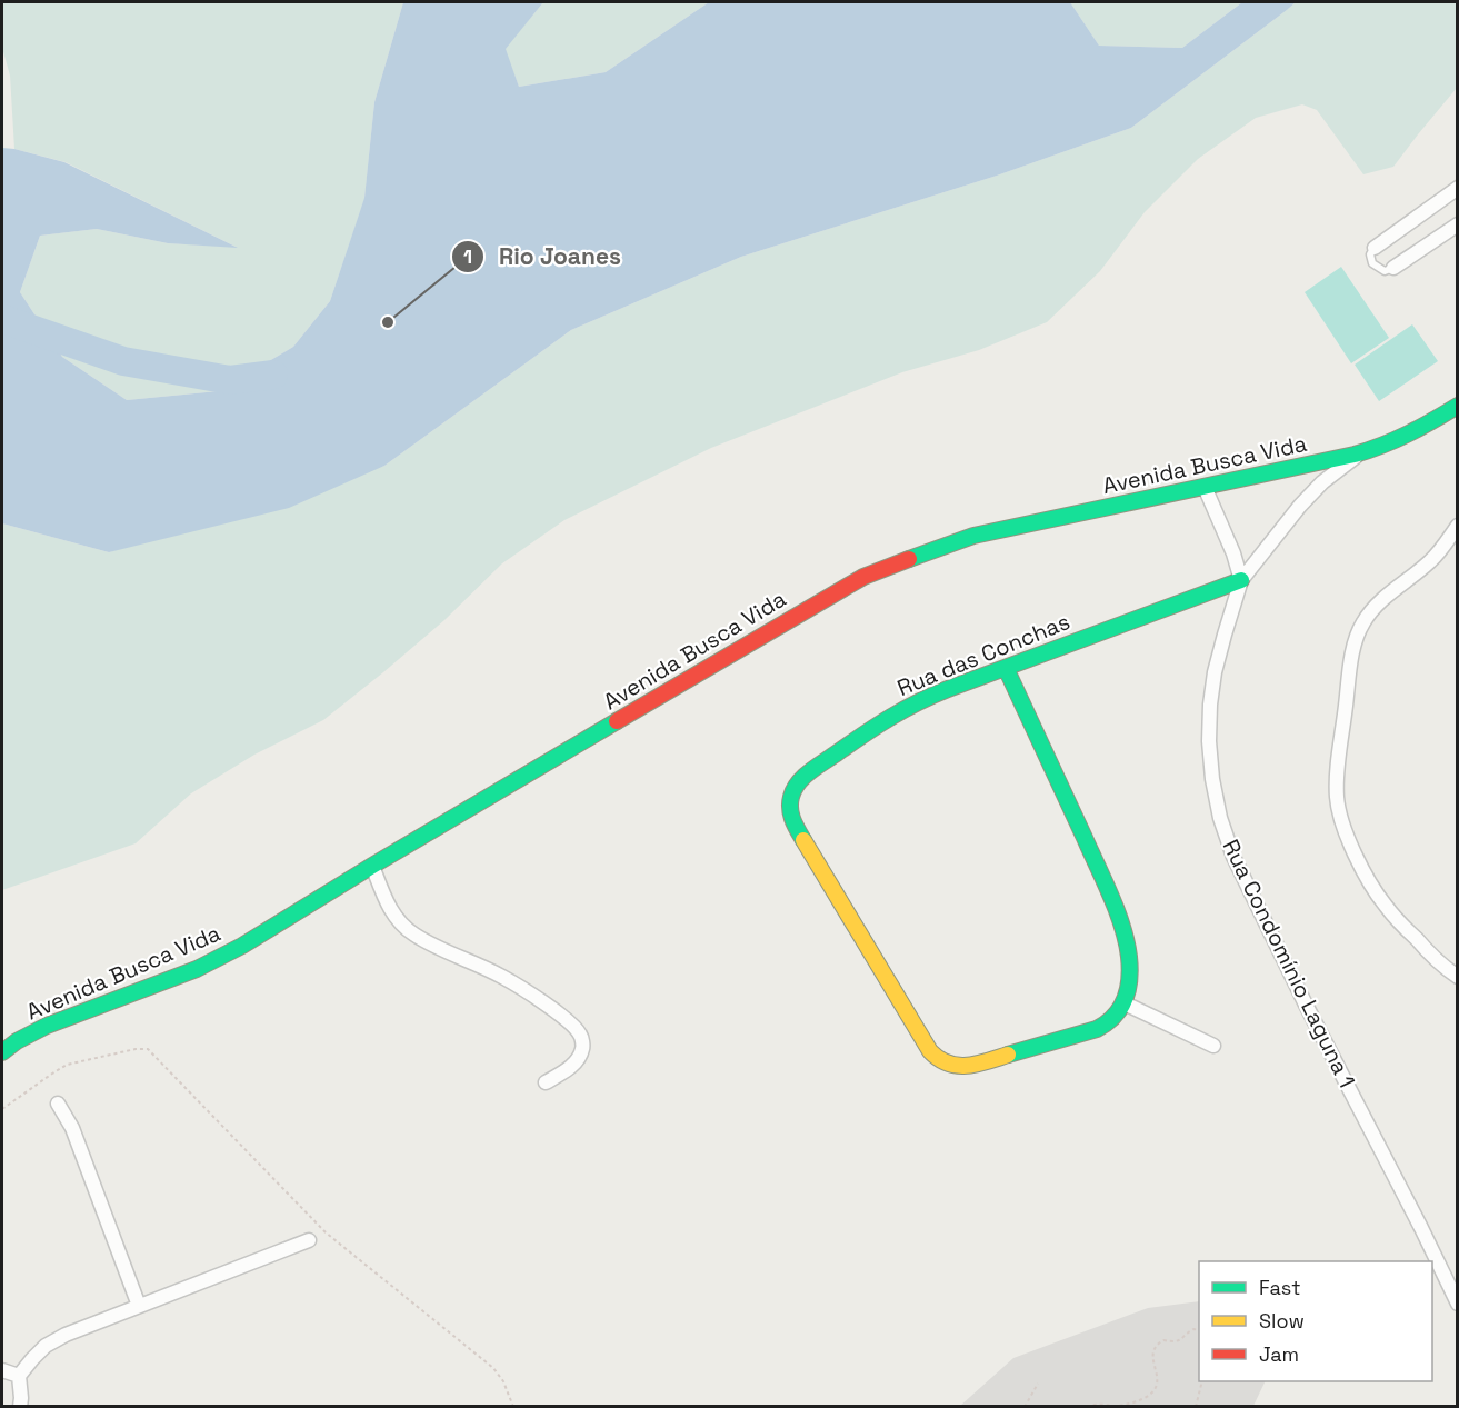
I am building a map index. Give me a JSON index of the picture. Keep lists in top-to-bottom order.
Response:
{
  "streets": {
    "street": ["Avenida Busca Vida", "Rua das Conchas", "Rua Condomínio Laguna 1"]
  },
  "crossings": [
    ["Avenida Busca Vida", "Rua Condomínio Laguna 1"],
    ["Rua das Conchas", "Rua Condomínio Laguna 1"]
  ],
  "places": ["Rio Joanes"],
  "legend": ["Fast", "Slow", "Jam"]
}
